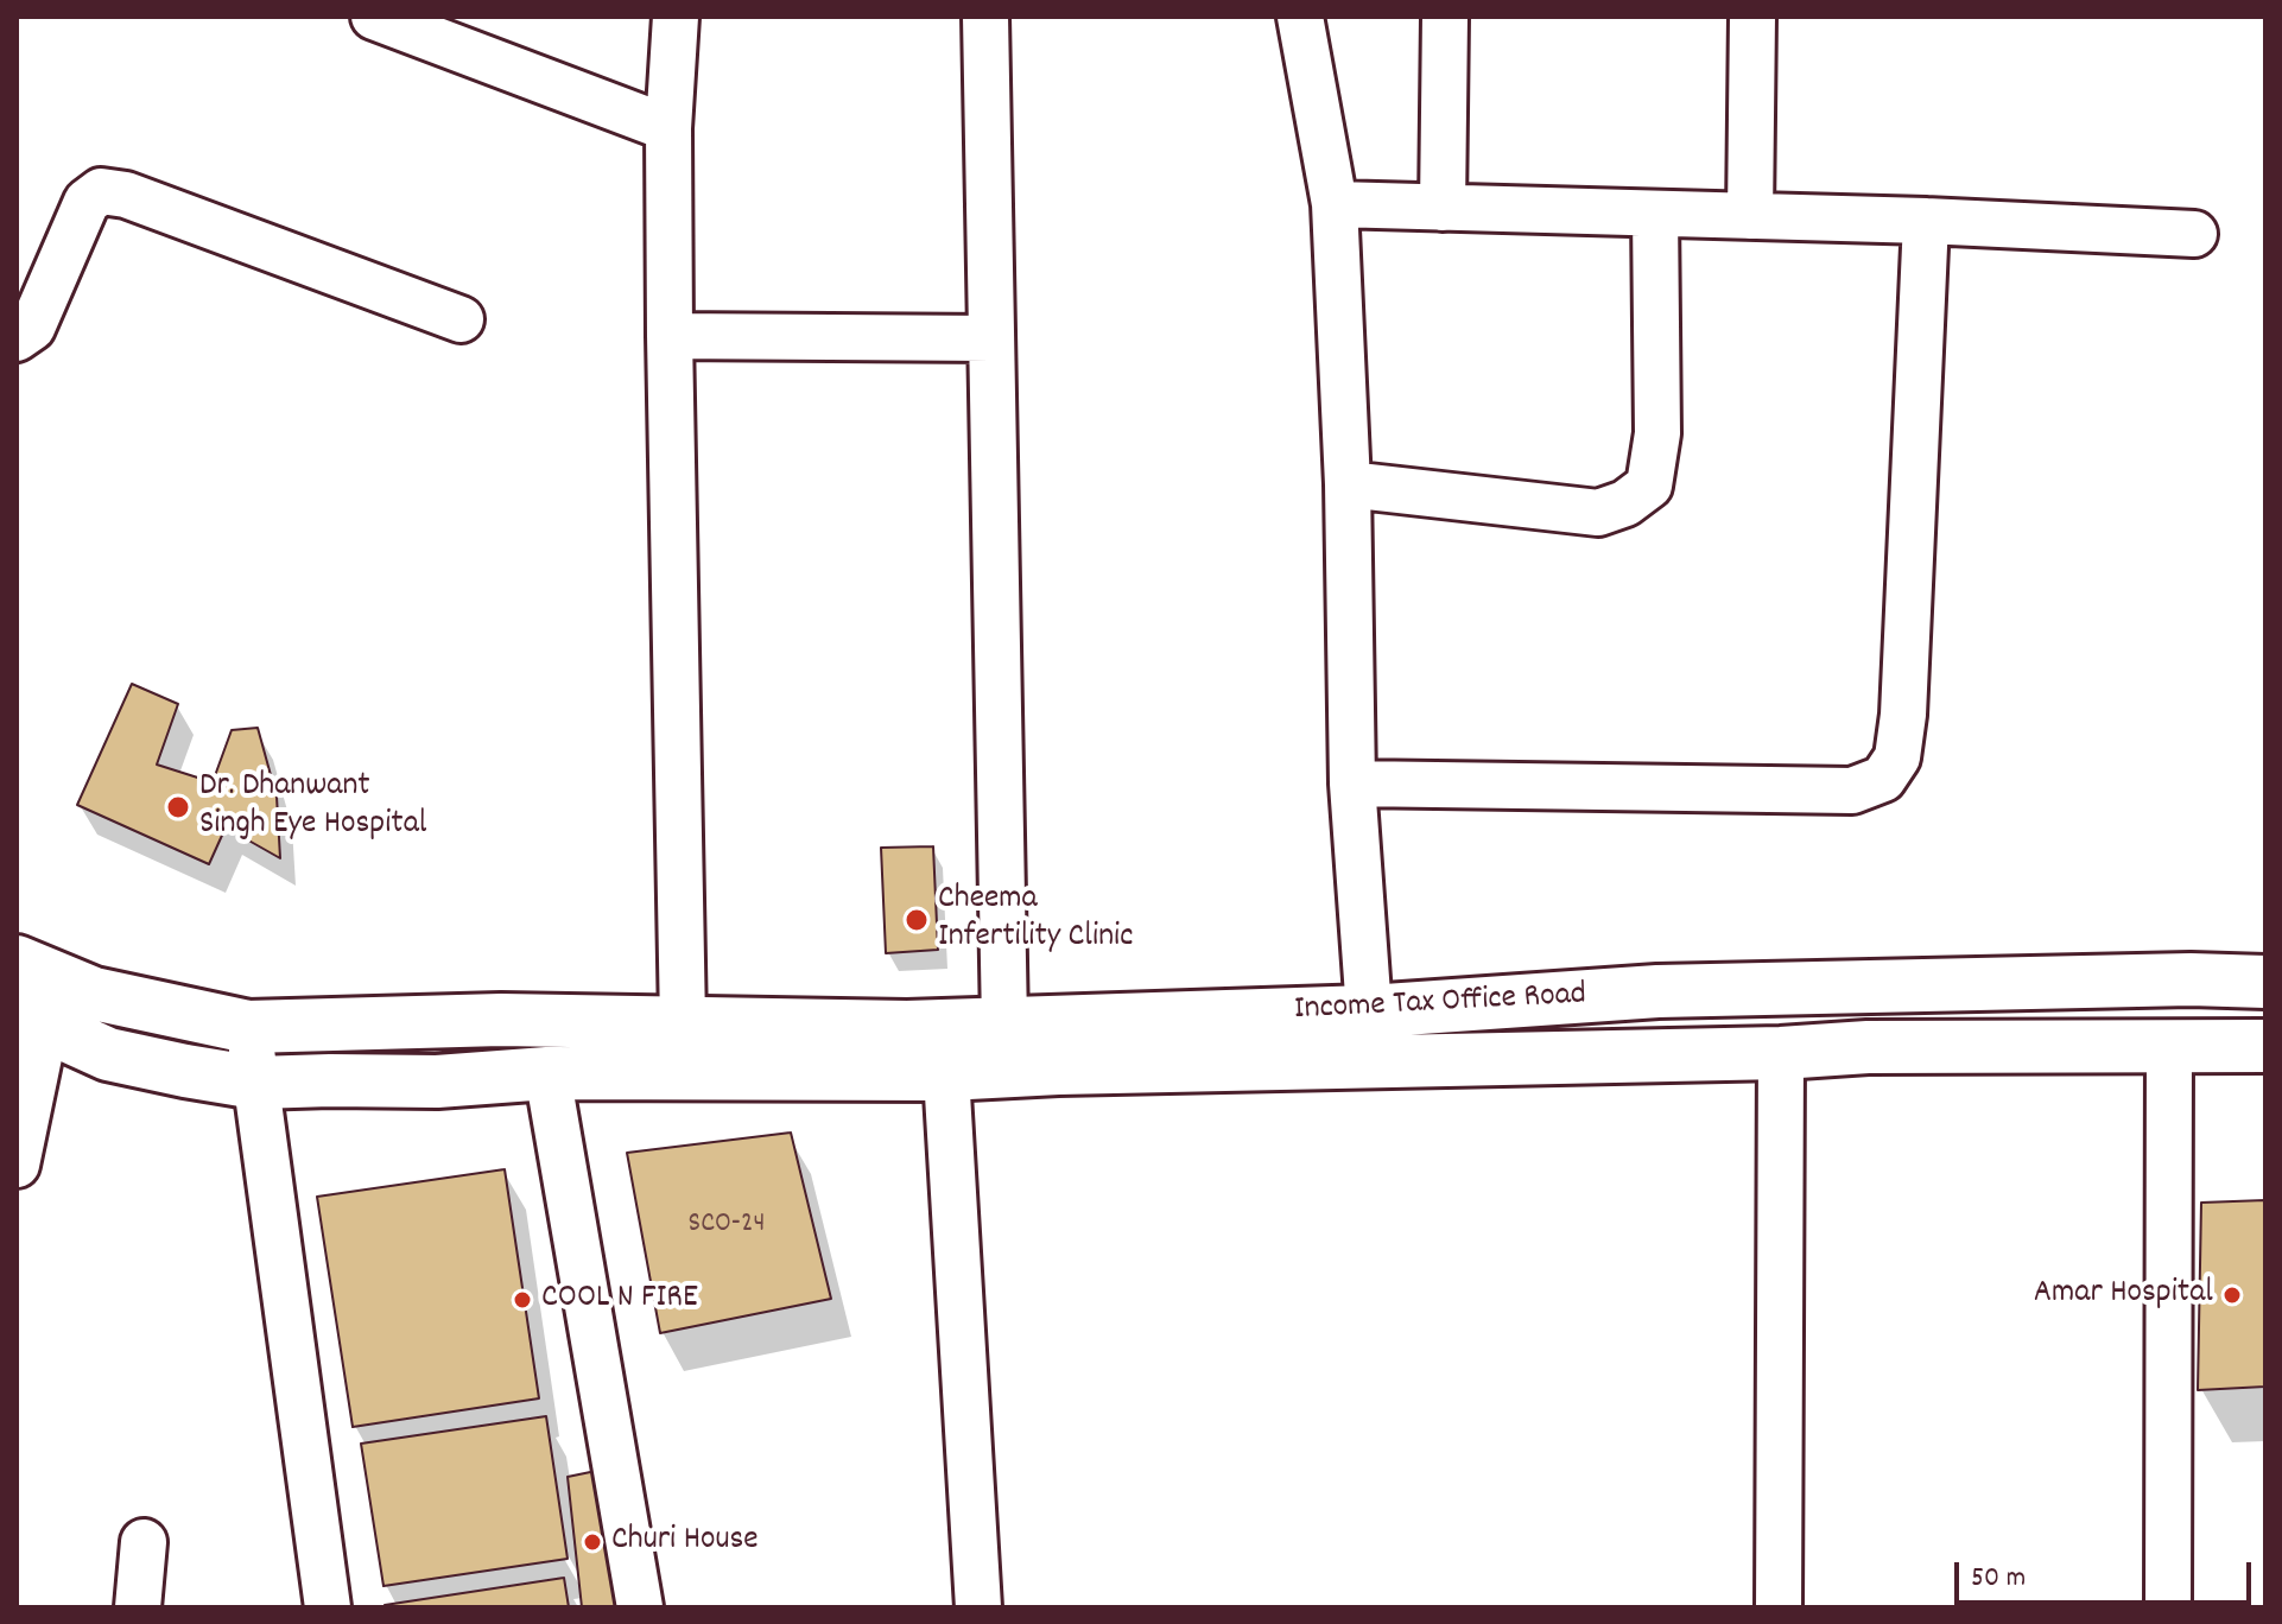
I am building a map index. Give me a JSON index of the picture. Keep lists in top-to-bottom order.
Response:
{
  "streets": {
    "main road": ["Income Tax Office Road"]
  },
  "places": [
    "Dr. Dhanwant Singh Eye Hospital",
    "Cheema Infertility Clinic",
    "Amar Hospital",
    "COOL N FIRE",
    "Churi House"
  ],
  "house_numbers": ["SCO-24"],
  "scale_bar": "50 m"
}
